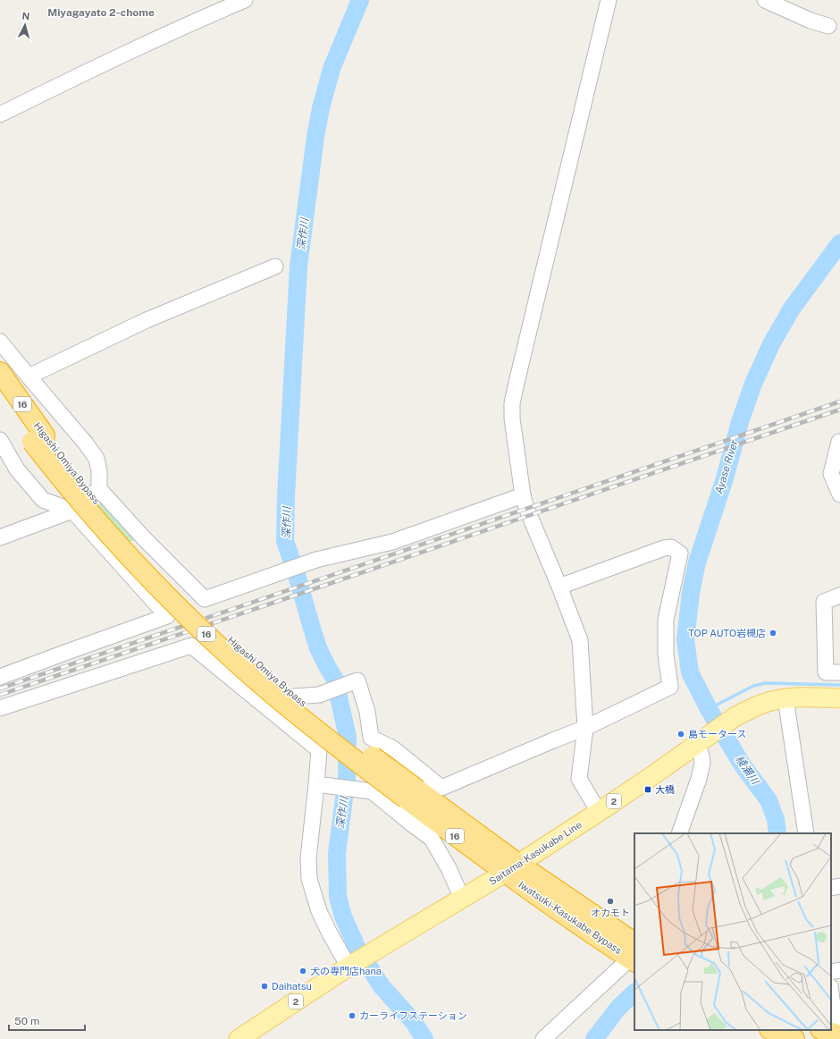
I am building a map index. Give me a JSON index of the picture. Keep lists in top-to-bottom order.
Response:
{
  "streets": {
    "highway": ["16", "Higashi Omiya Bypass", "Iwatsuki-Kasukabe Bypass"],
    "main road": ["2", "Saitama-Kasukabe Line"]
  },
  "crossings": [
    ["Higashi Omiya Bypass", "Saitama-Kasukabe Line"],
    ["Higashi Omiya Bypass", "Iwatsuki-Kasukabe Bypass"],
    ["Saitama-Kasukabe Line", "Iwatsuki-Kasukabe Bypass"]
  ],
  "districts": ["Miyagayato 2-chome"],
  "water": ["深作川", "Ayase River", "綾瀬川"],
  "places": {
    "other": [
      "TOP AUTO岩槻店",
      "島モータース",
      "オカモト",
      "犬の専門店hana",
      "Daihatsu",
      "カーライフステーション"
    ],
    "transit": ["大橋"]
  },
  "scale_bar": "50 m",
  "north": "top"
}
